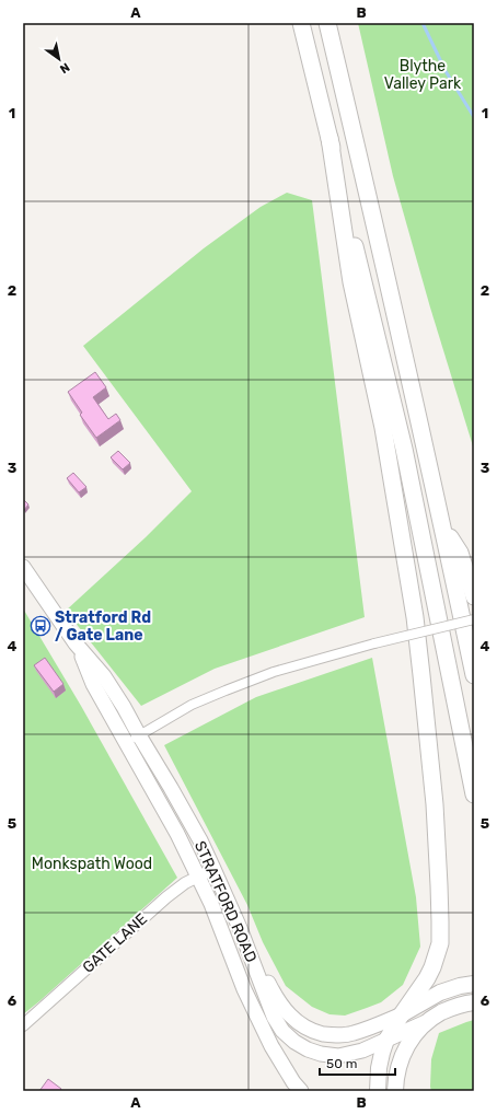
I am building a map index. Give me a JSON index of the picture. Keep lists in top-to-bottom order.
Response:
{
  "streets": {
    "main road": ["STRATFORD ROAD"],
    "street": ["GATE LANE"]
  },
  "crossings": [
    ["STRATFORD ROAD", "GATE LANE"]
  ],
  "parks": ["Blythe Valley Park", "Monkspath Wood"],
  "places": {
    "bus stop": ["Stratford Rd / Gate Lane"]
  },
  "scale_bar": "50 m",
  "north": "bottom right",
  "grid": {
    "columns": ["A", "B"],
    "rows": [
      "1",
      "2",
      "3",
      "4",
      "5",
      "6"
    ]
  }
}
